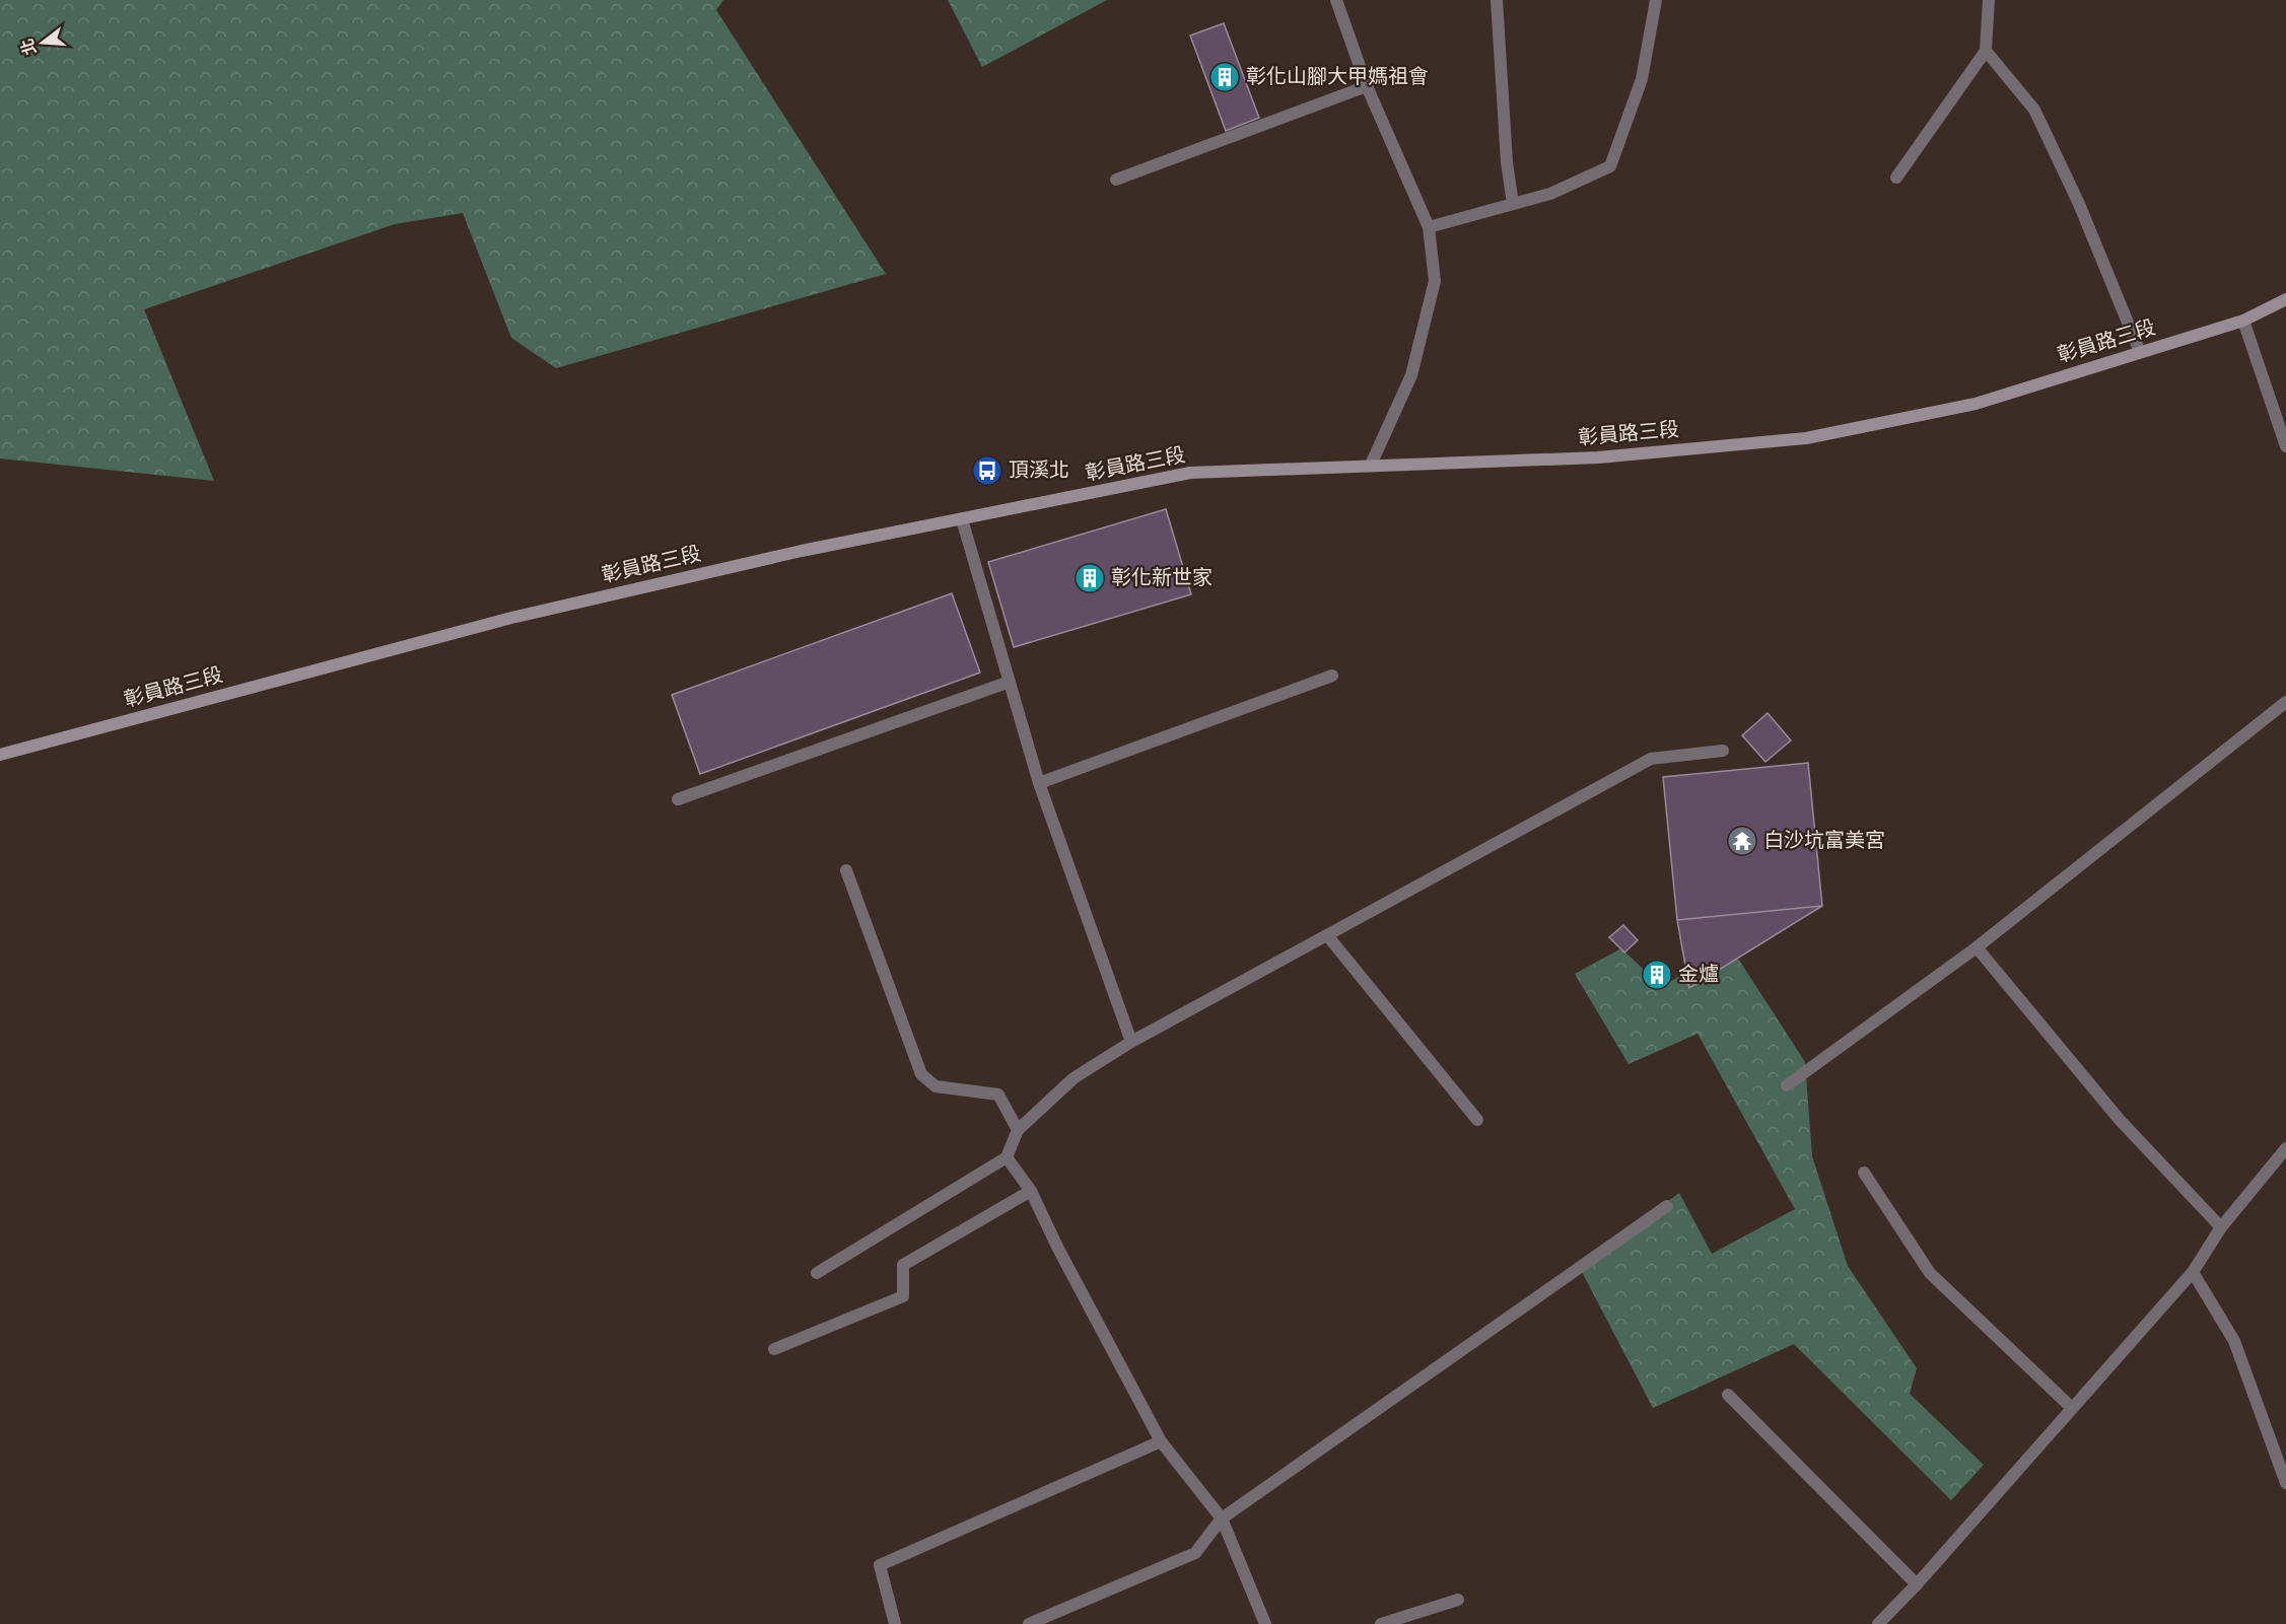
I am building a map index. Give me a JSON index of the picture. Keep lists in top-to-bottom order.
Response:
{
  "streets": {
    "main road": ["彰員路三段"]
  },
  "places": {
    "building": ["彰化山腳大甲媽祖會", "彰化新世家", "金爐"],
    "bus stop": ["頂溪北"],
    "temple": ["白沙坑富美宮"]
  },
  "north": "left"
}
